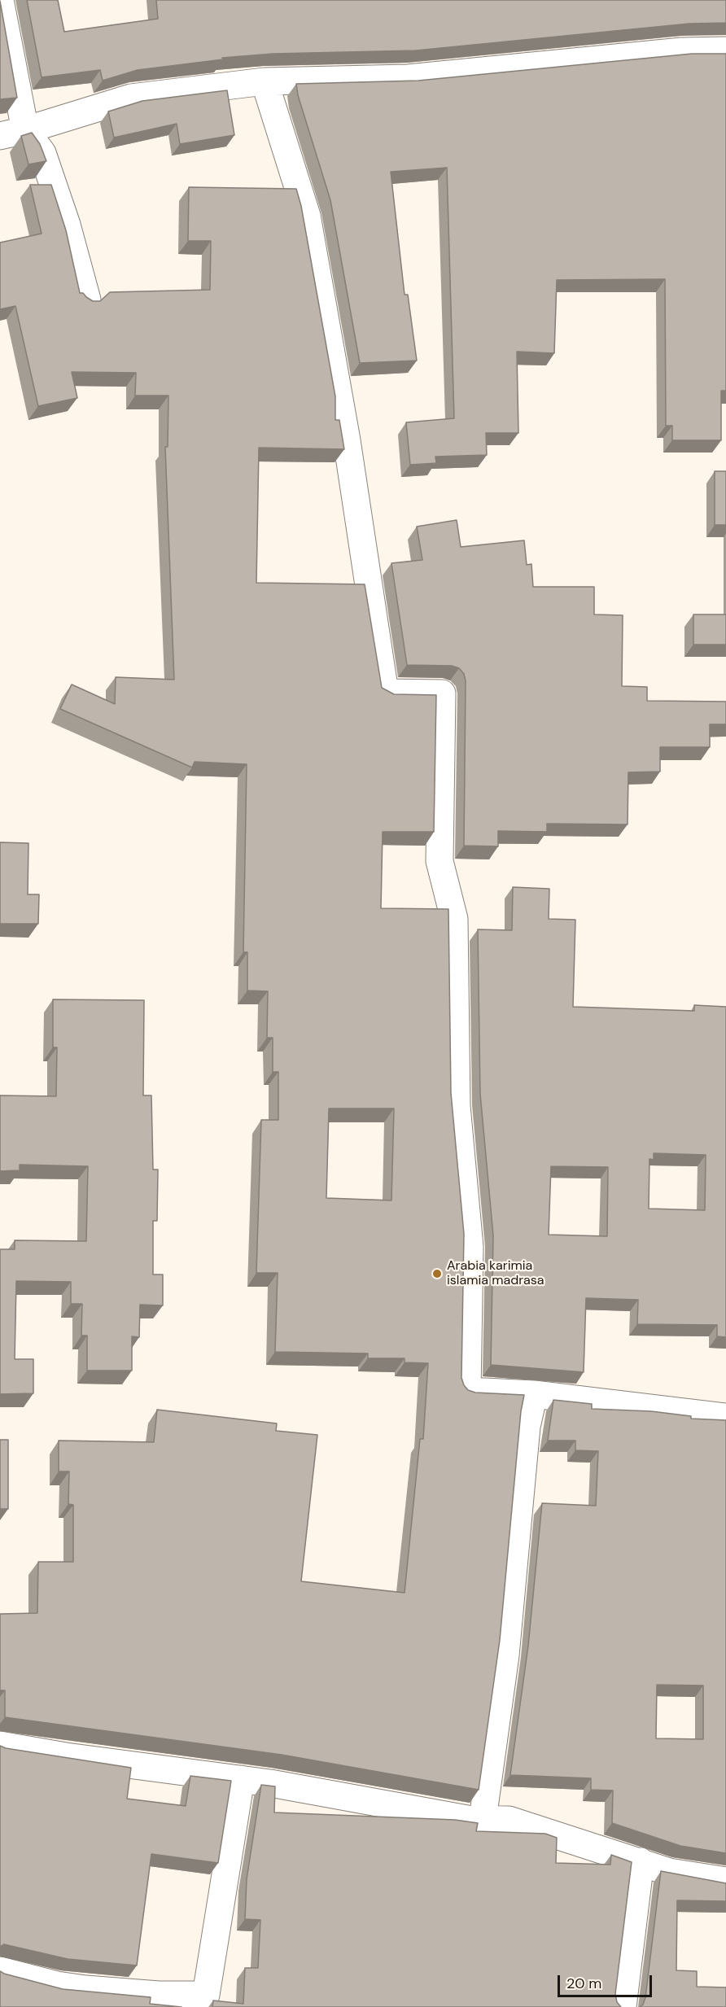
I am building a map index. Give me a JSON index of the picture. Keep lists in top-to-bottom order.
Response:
{
  "places": ["Arabia karimia islamia madrasa"],
  "scale_bar": "20 m"
}
